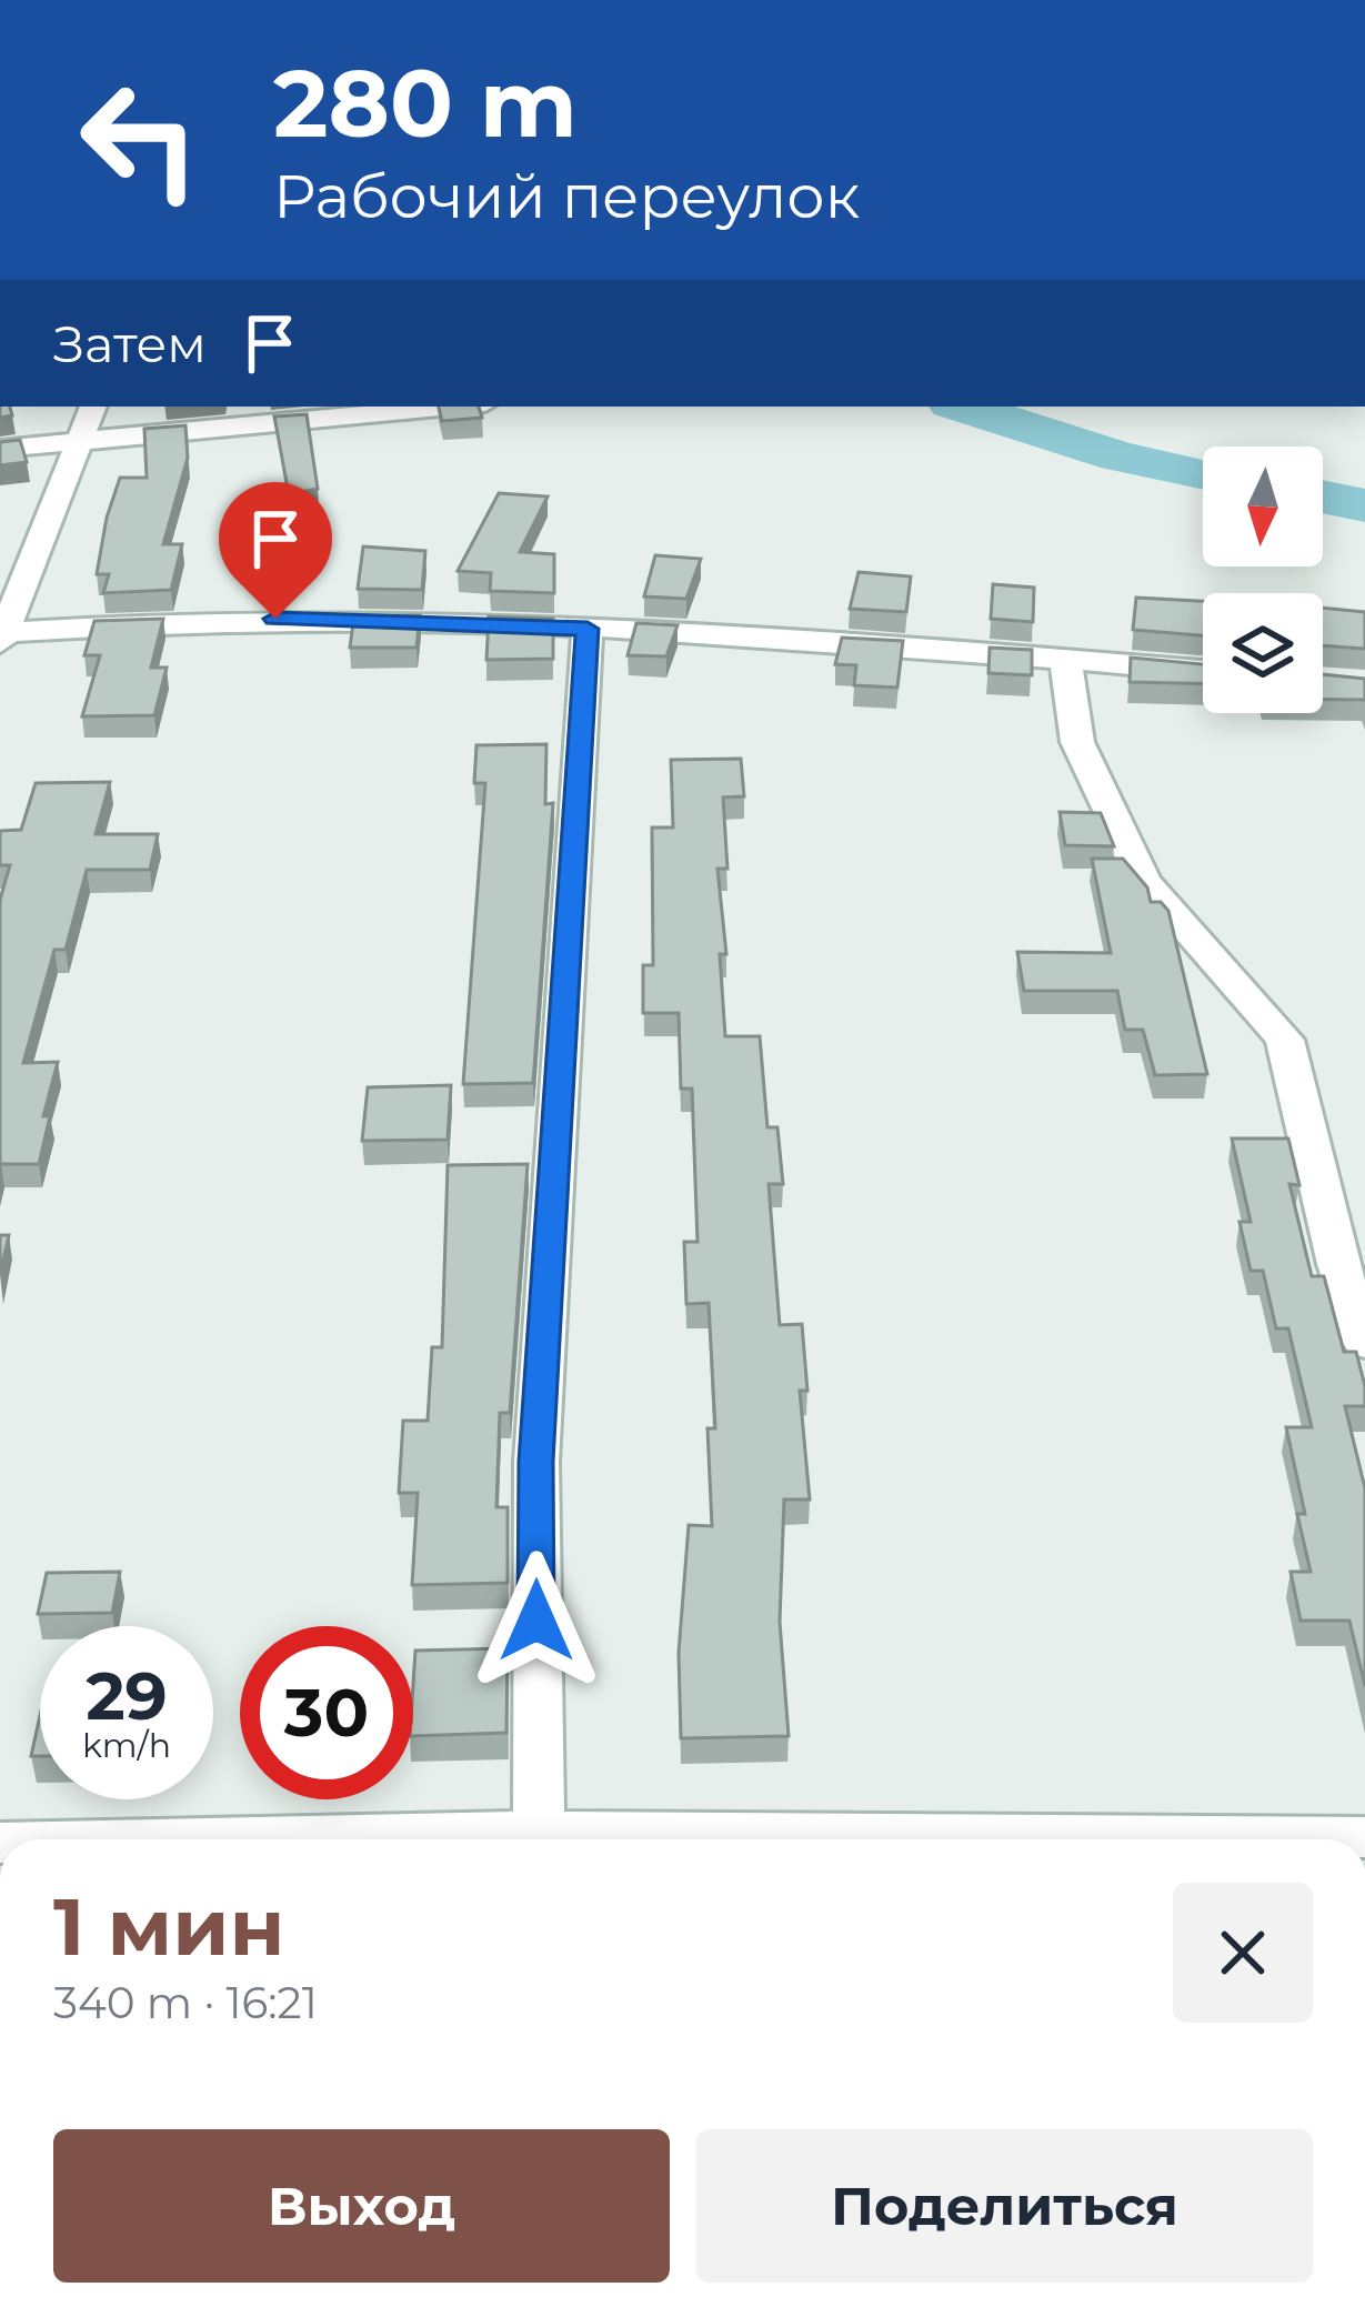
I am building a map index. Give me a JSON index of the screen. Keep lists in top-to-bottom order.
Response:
{
  "north": "bottom",
  "page": {
    "turn": ["280 m", "Рабочий переулок"],
    "then": "Затем",
    "speed": "29 km/h",
    "limit": "30",
    "heading": ["1 мин", "340 m · 16:21"],
    "buttons": ["Выход", "Поделиться"]
  }
}
